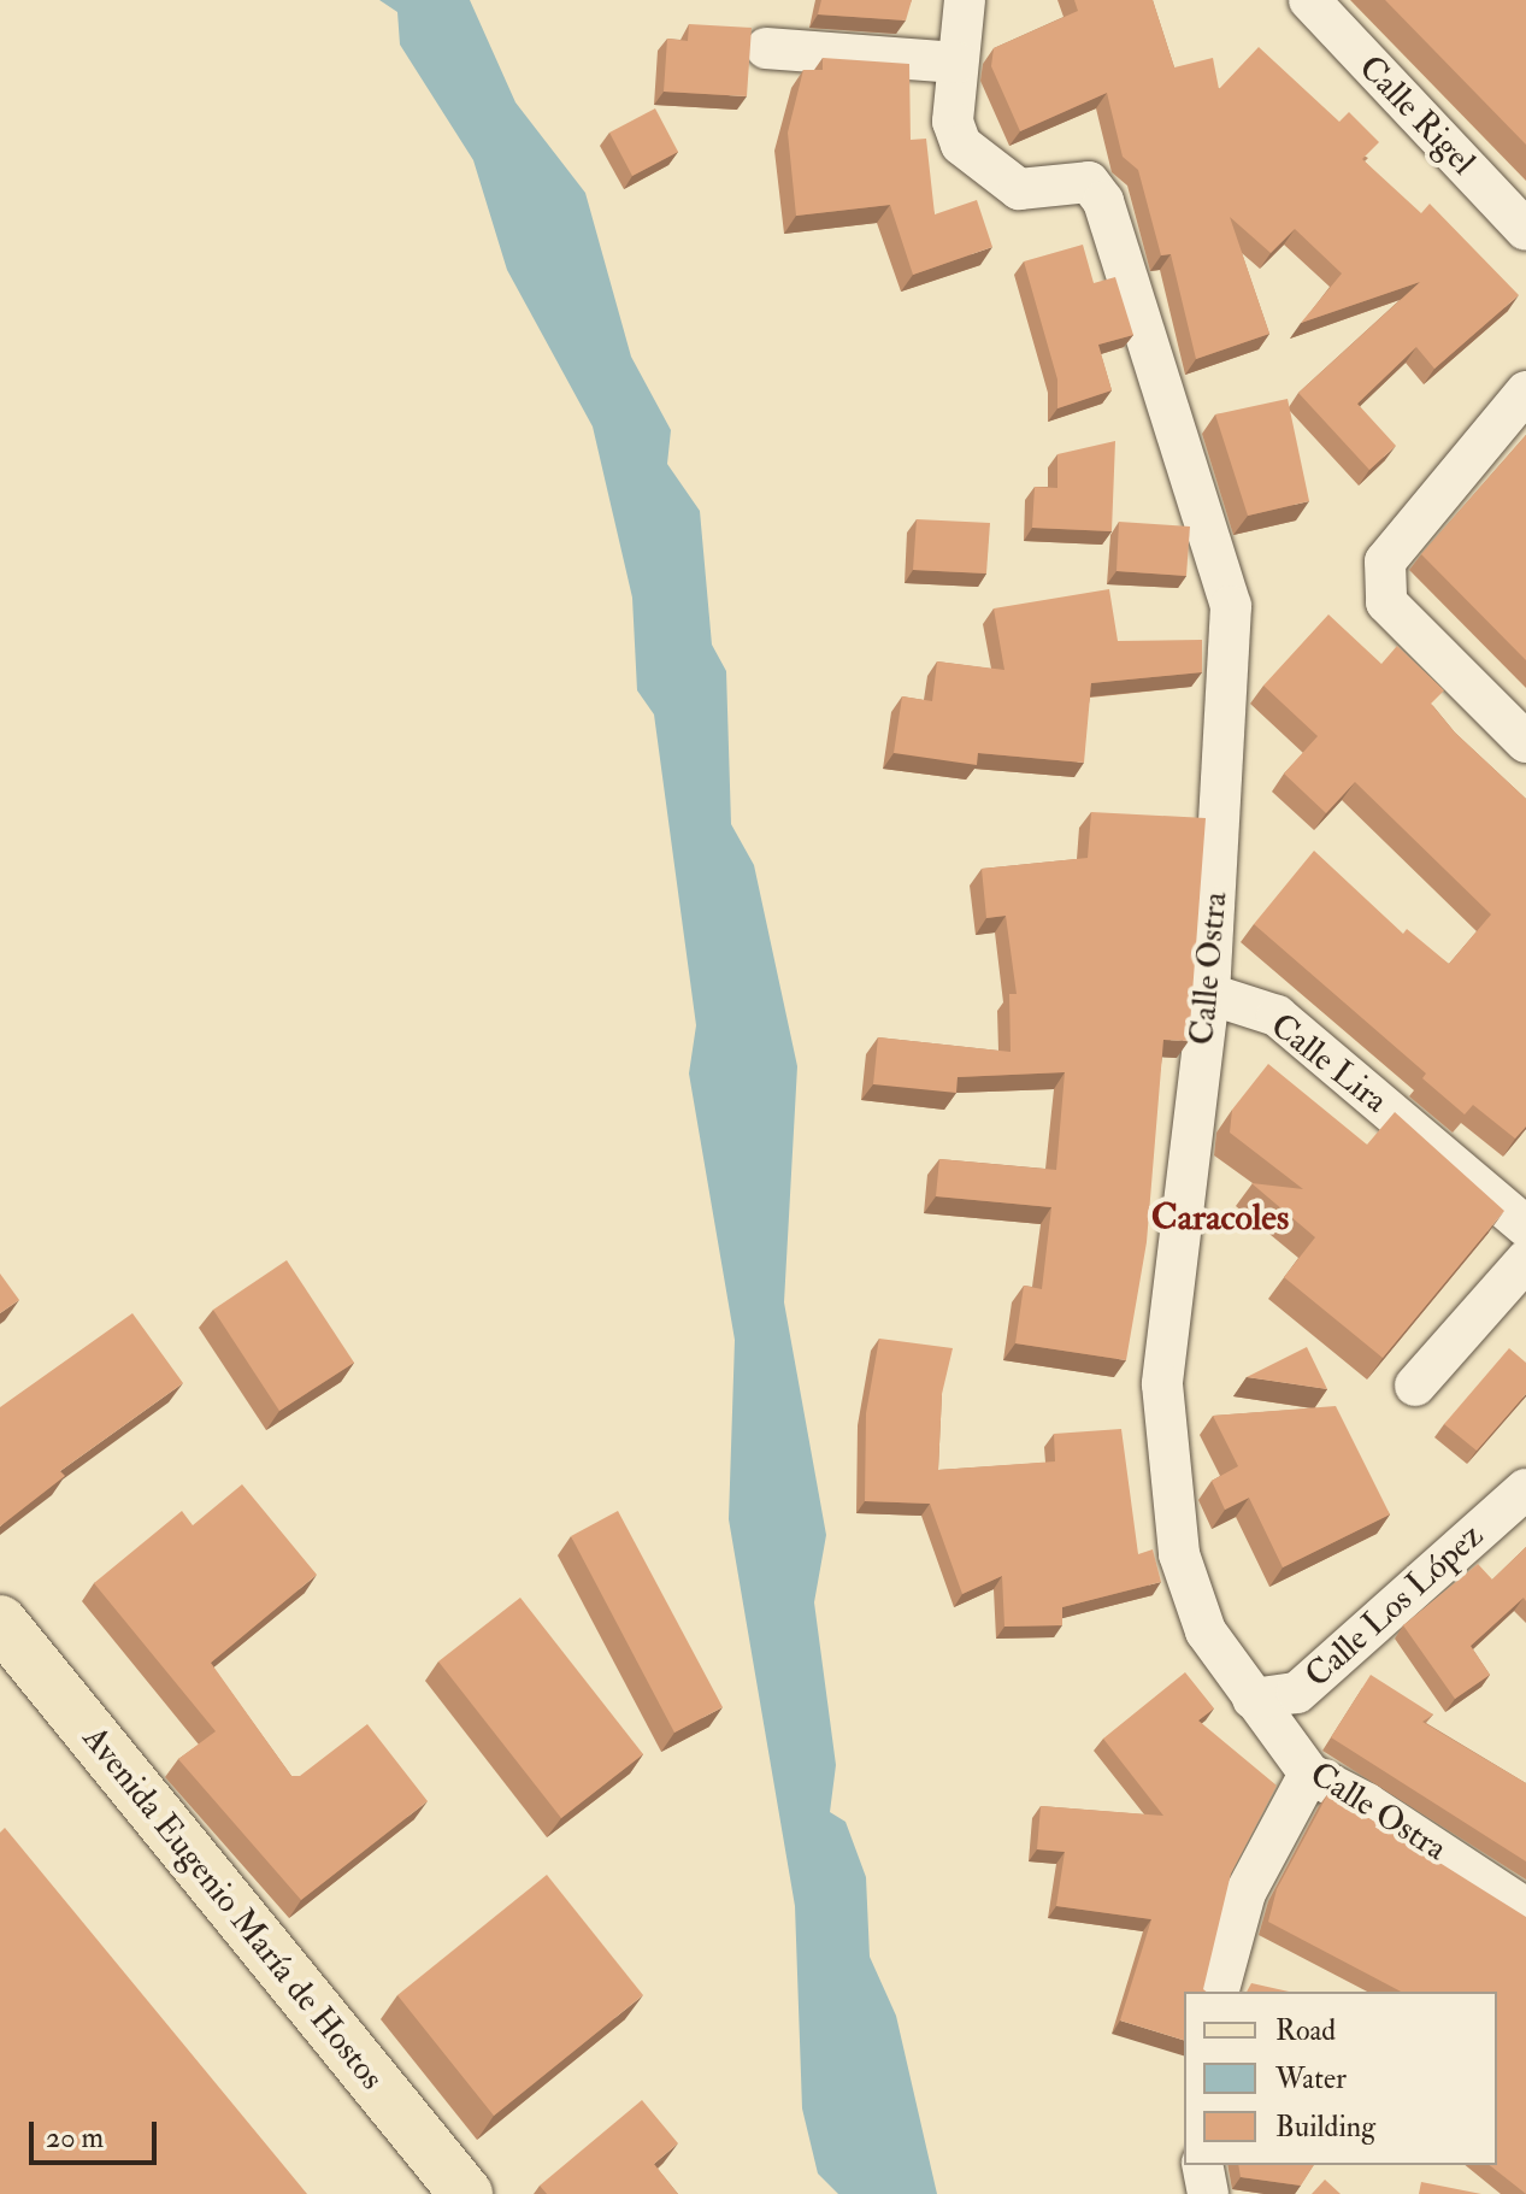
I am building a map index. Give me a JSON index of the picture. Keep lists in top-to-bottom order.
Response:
{
  "streets": {
    "main road": ["Avenida Eugenio María de Hostos"],
    "street": [
      "Calle Rigel",
      "Calle Ostra",
      "Calle Lira",
      "Calle Los López"
    ]
  },
  "crossings": [
    ["Calle Ostra", "Calle Lira"],
    ["Calle Ostra", "Calle Los López"]
  ],
  "districts": ["Caracoles"],
  "legend": ["Road", "Water", "Building"],
  "scale_bar": "20 m"
}
